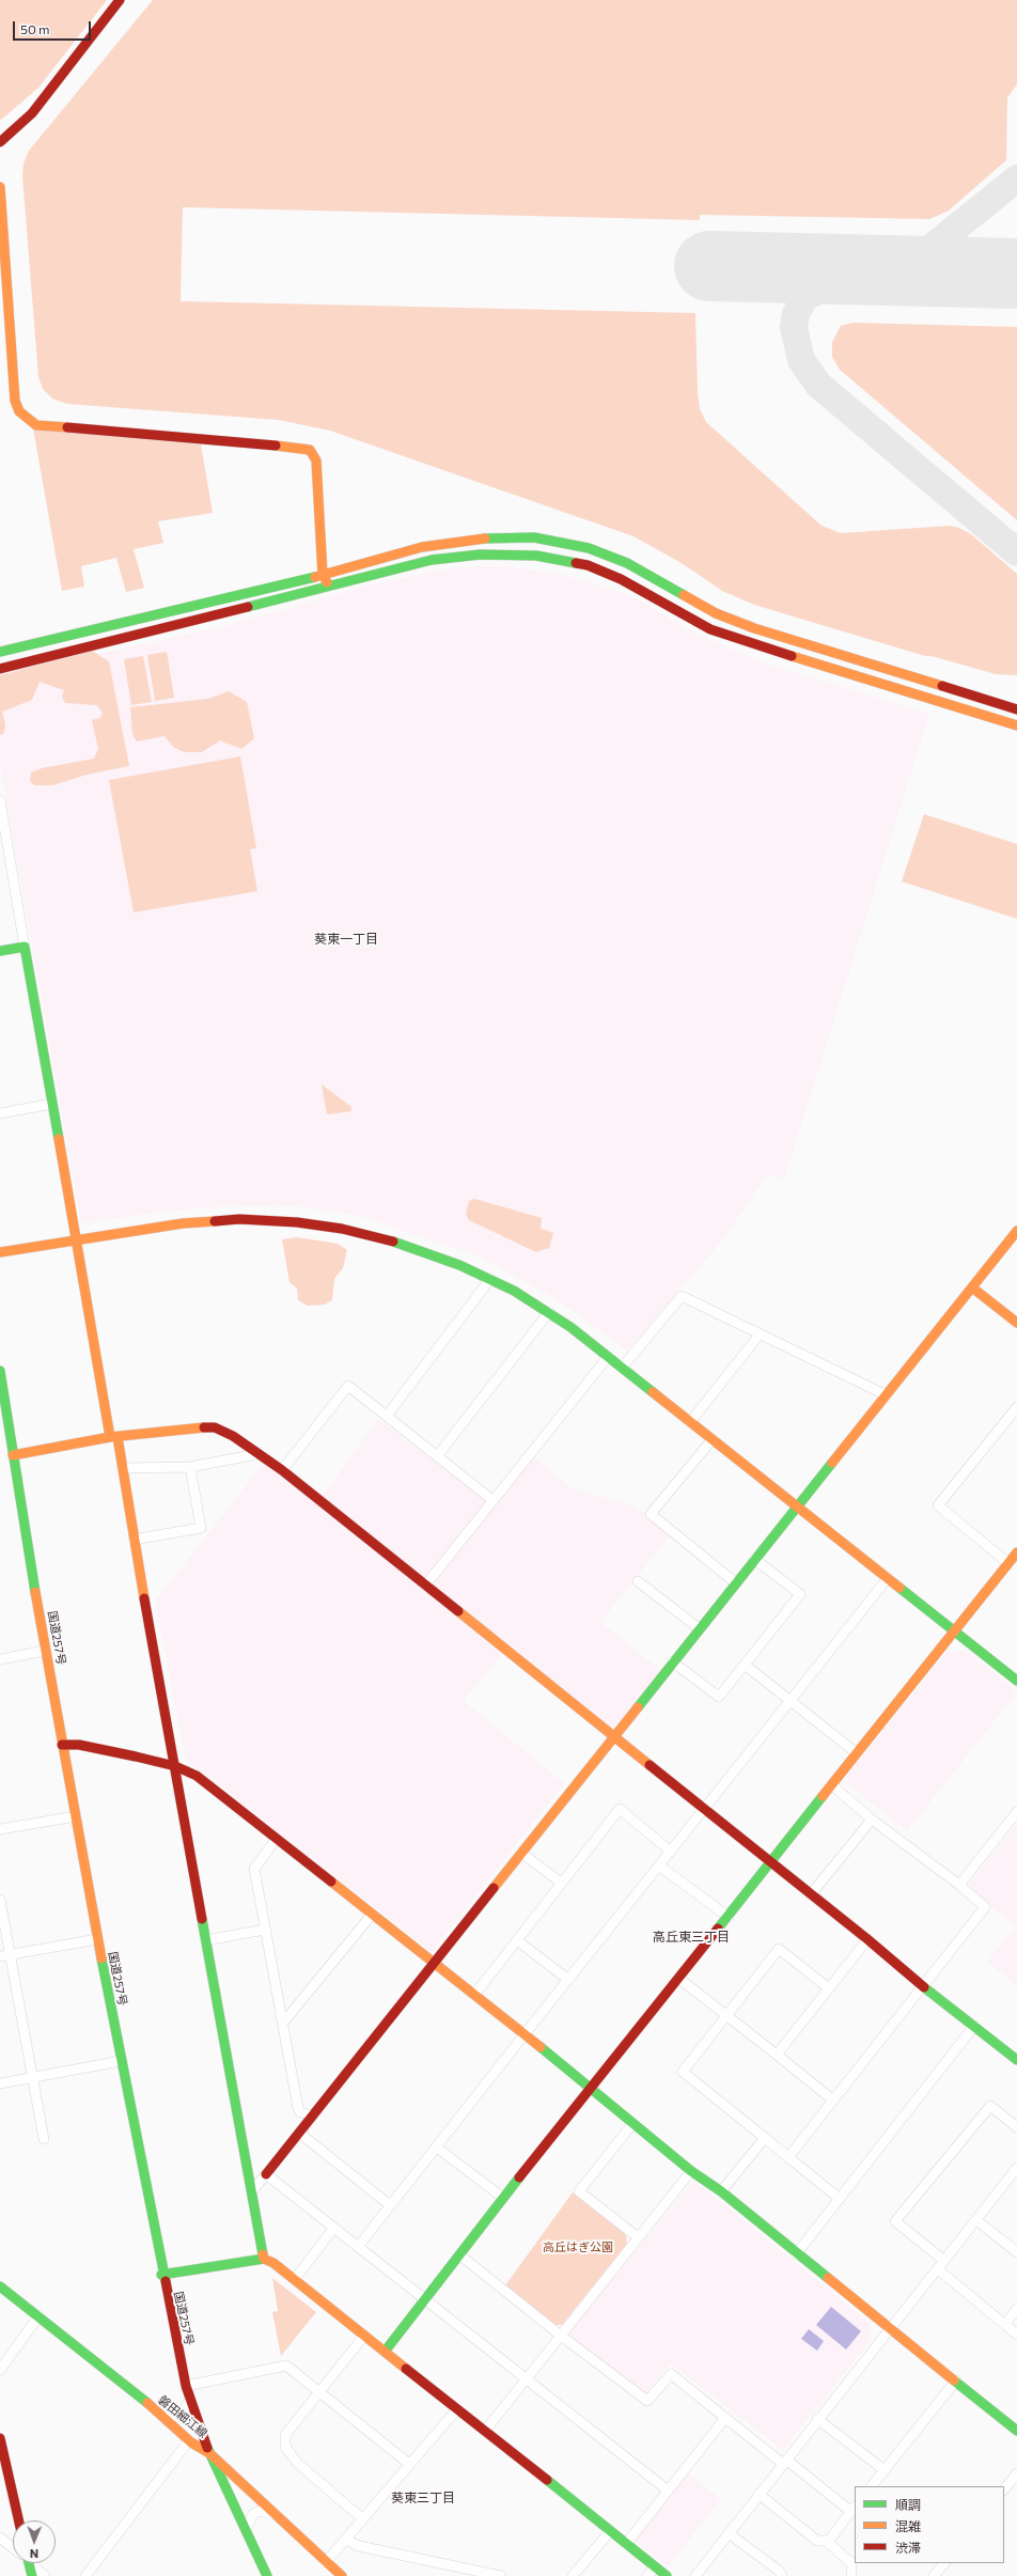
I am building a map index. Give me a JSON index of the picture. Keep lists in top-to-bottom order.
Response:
{
  "streets": {
    "main road": ["国道257号", "磐田細江線"]
  },
  "crossings": [
    ["国道257号", "磐田細江線"]
  ],
  "districts": ["葵東一丁目", "高丘東三丁目", "葵東三丁目"],
  "parks": ["高丘はぎ公園"],
  "legend": ["順調", "混雑", "渋滞"],
  "scale_bar": "50 m",
  "north": "bottom"
}
